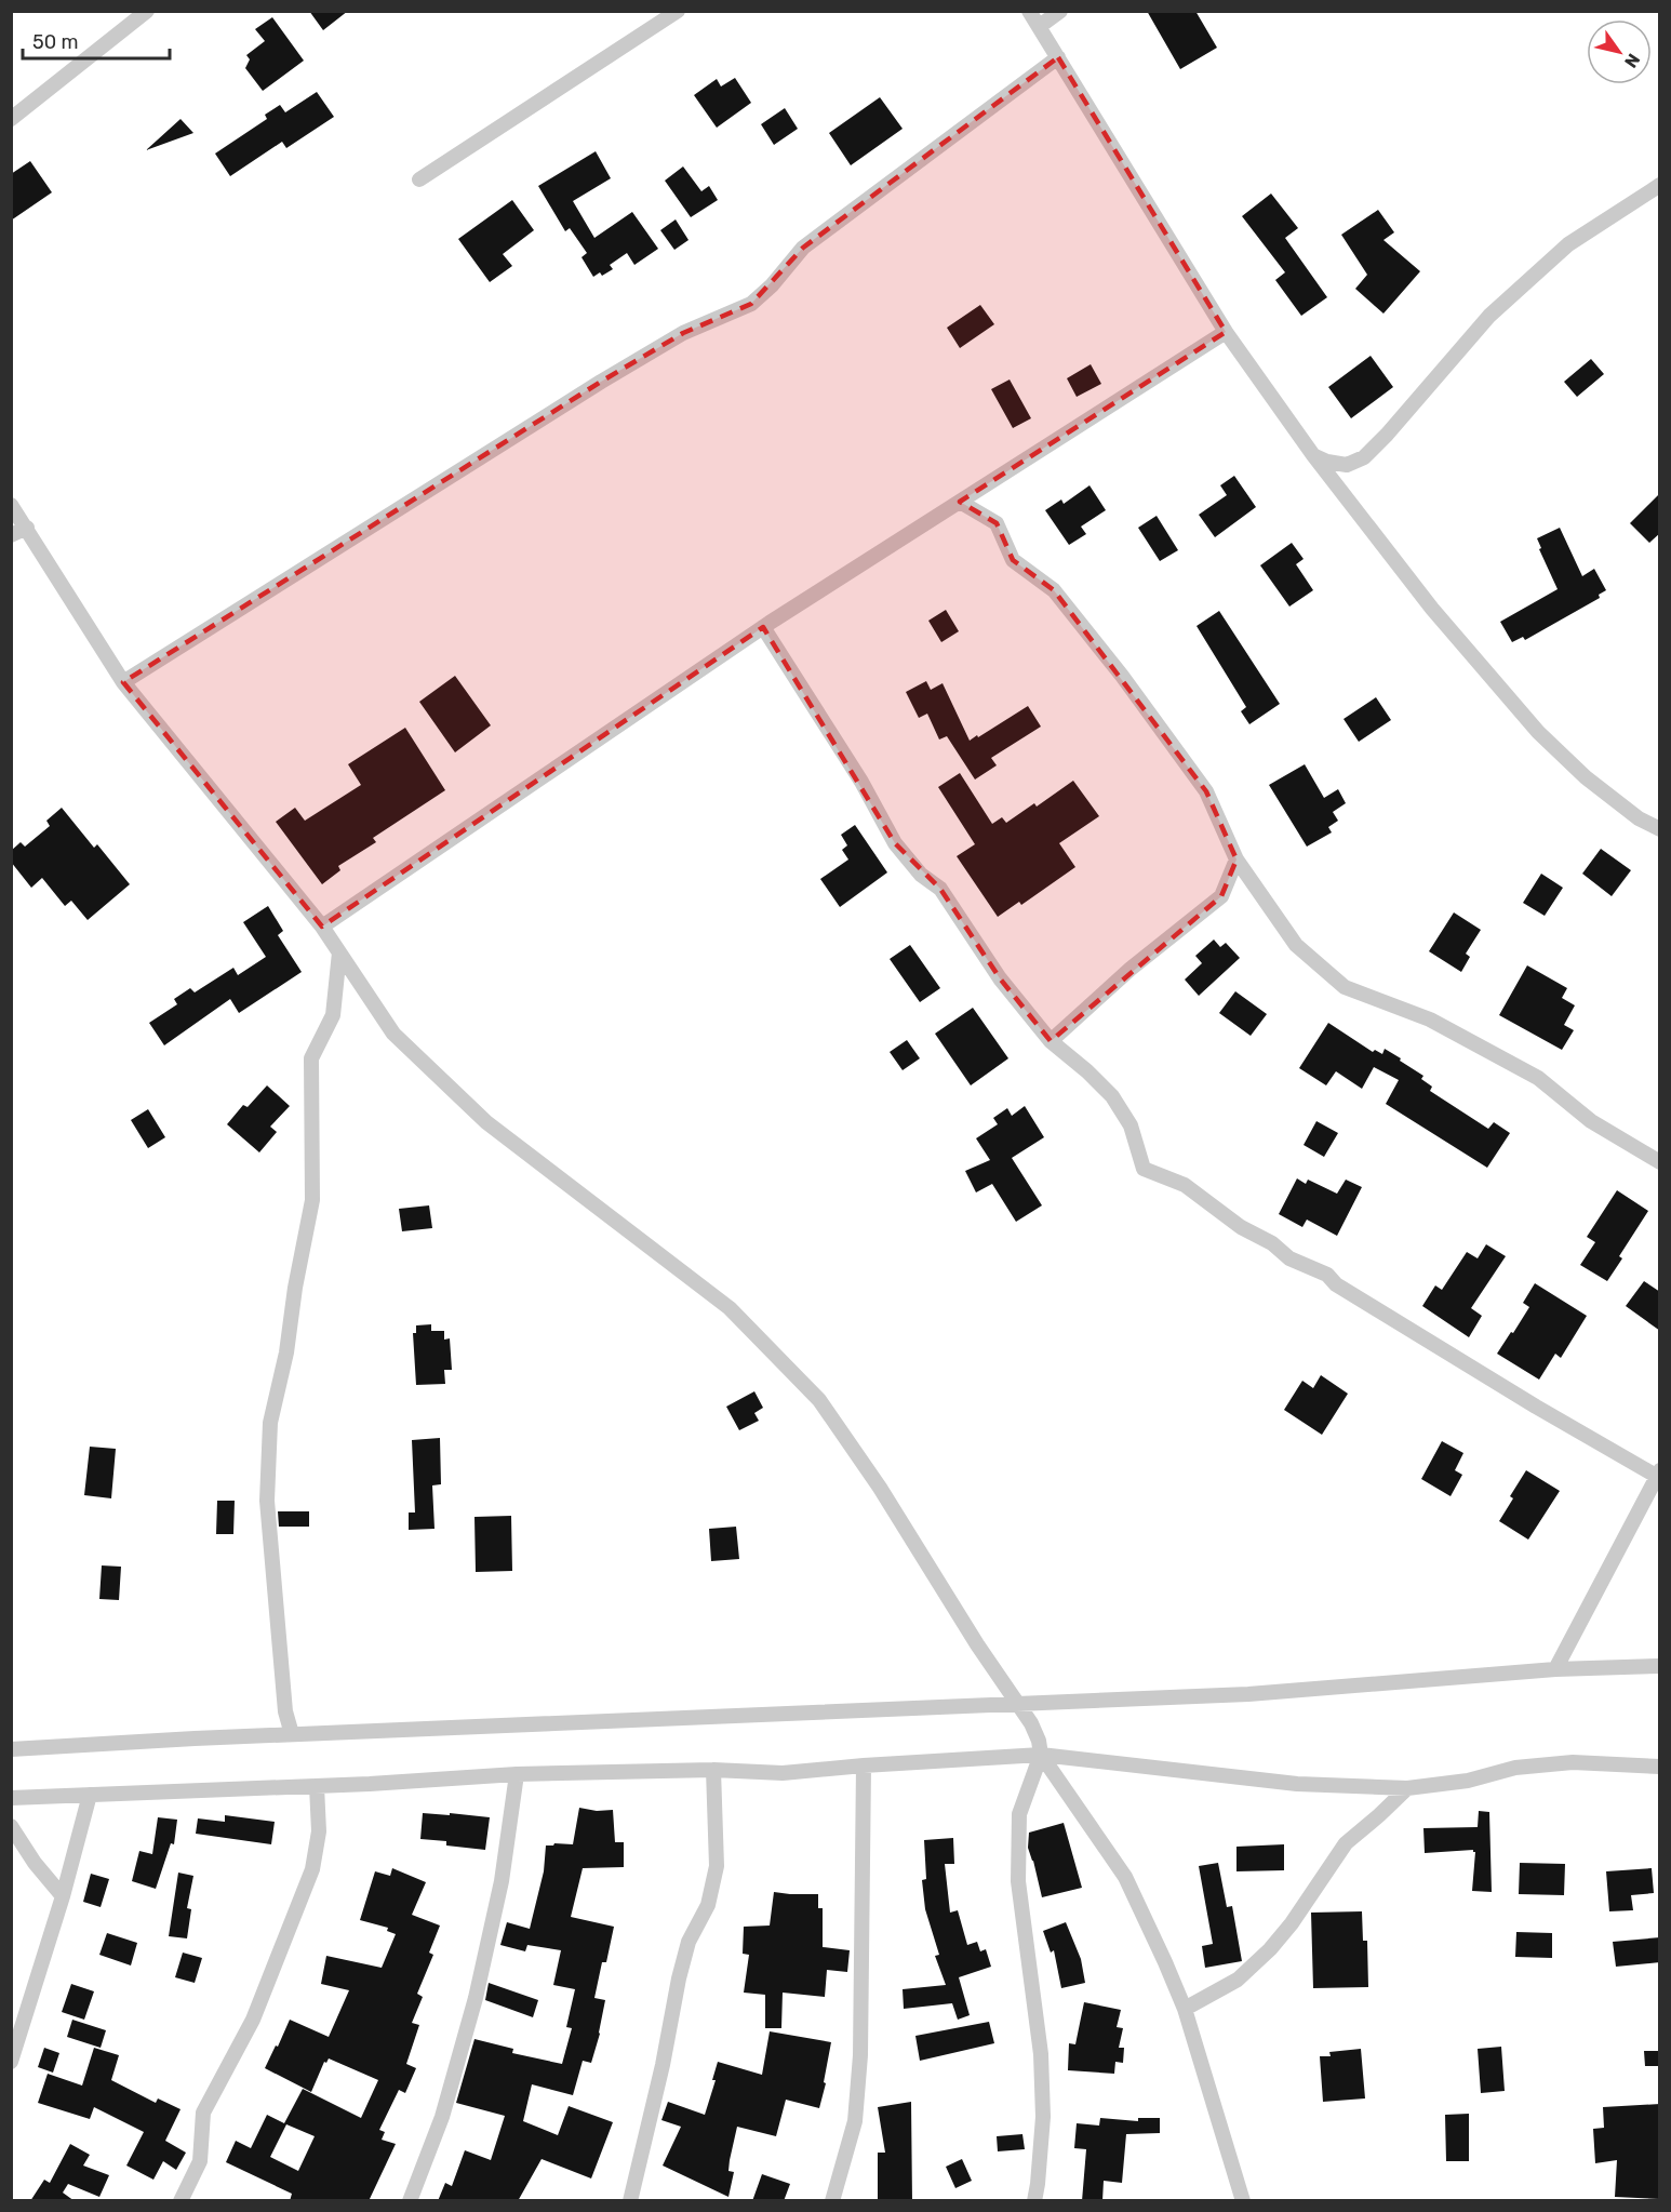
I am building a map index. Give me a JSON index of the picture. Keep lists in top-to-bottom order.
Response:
{
  "scale_bar": "50 m",
  "north": "bottom right"
}
